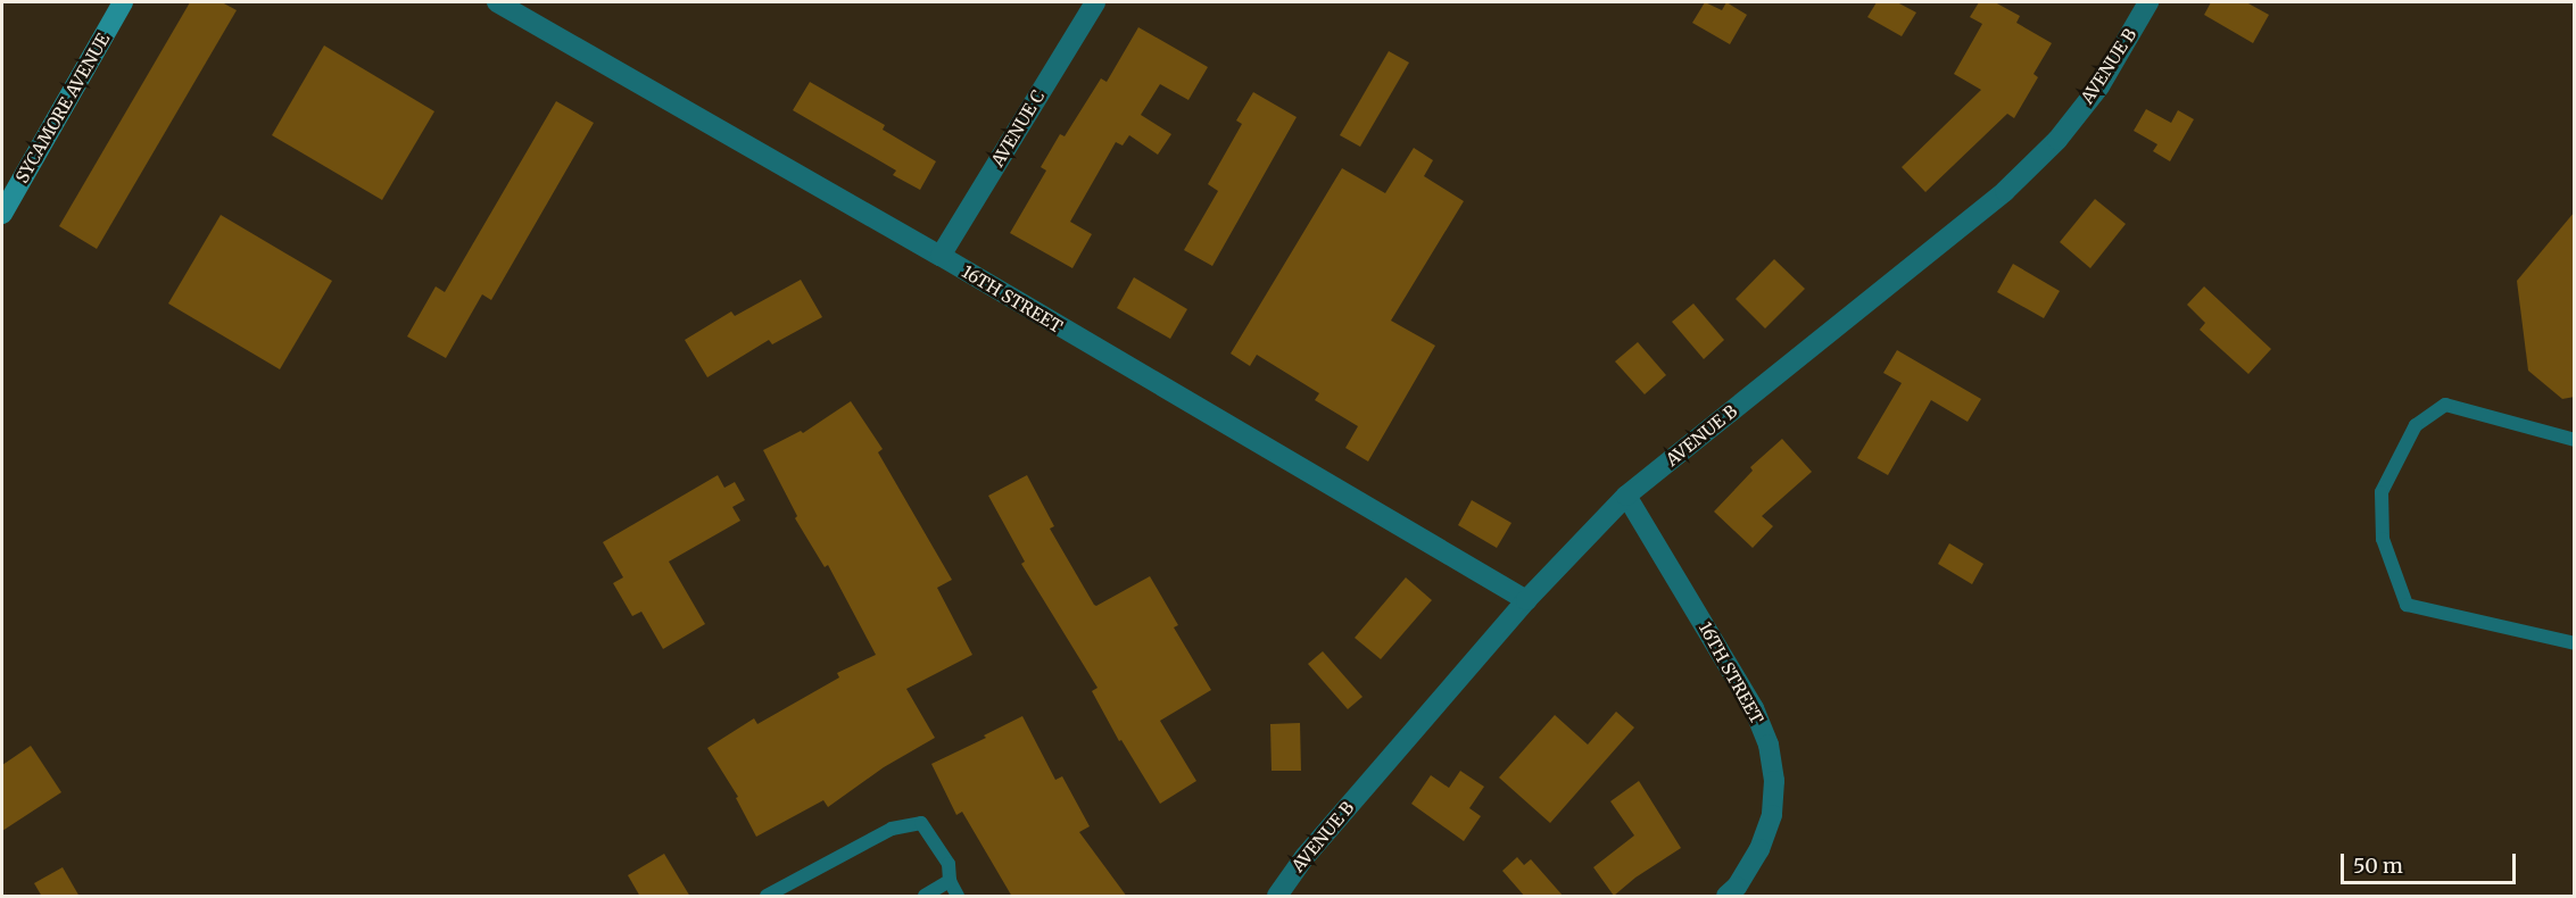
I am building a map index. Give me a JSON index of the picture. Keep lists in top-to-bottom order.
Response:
{
  "streets": {
    "street": [
      "AVENUE B",
      "SYCAMORE AVENUE",
      "AVENUE C",
      "16TH STREET"
    ]
  },
  "crossings": [
    ["AVENUE B", "16TH STREET"],
    ["AVENUE C", "16TH STREET"]
  ],
  "scale_bar": "50 m"
}
